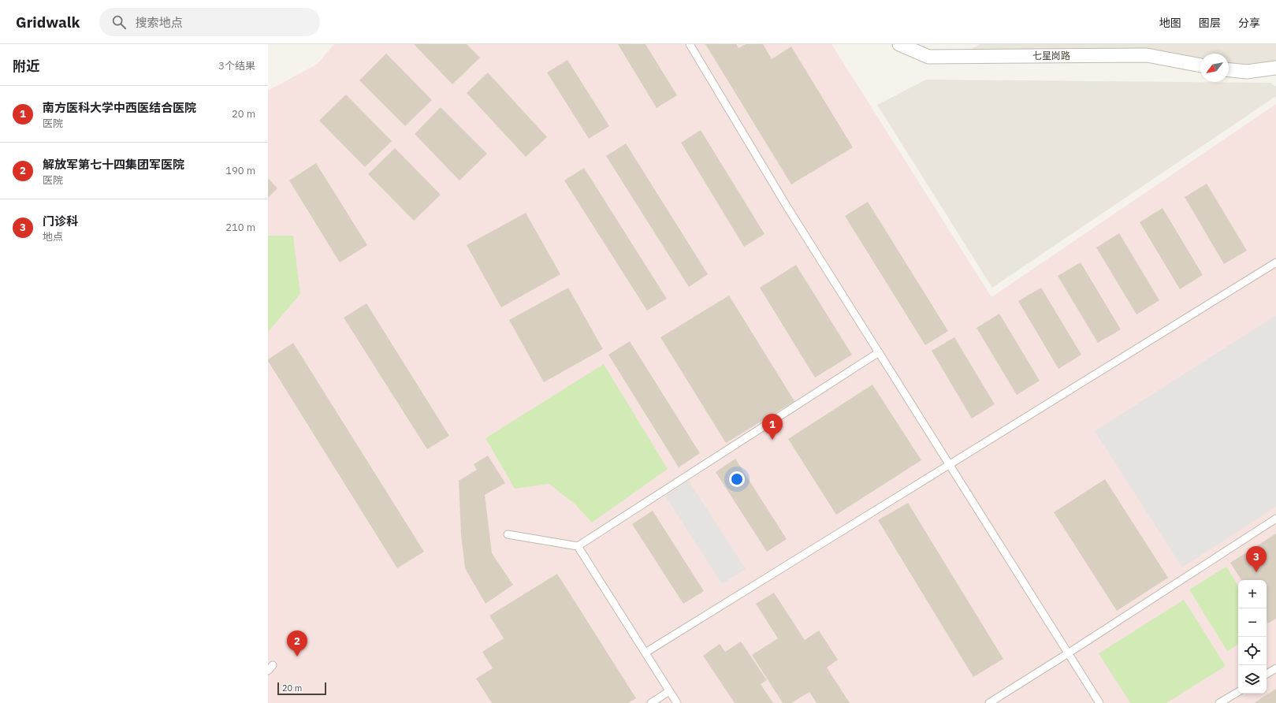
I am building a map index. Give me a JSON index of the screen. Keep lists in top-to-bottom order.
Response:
{
  "streets": {
    "street": ["七星岗路"]
  },
  "scale_bar": "20 m",
  "north": "bottom left",
  "page": {
    "header": "Gridwalk",
    "search": "搜索地点",
    "nav": ["地图", "图层", "分享"],
    "heading": ["附近", "3个结果"],
    "list": [
      {
        "mark": "1",
        "name": "南方医科大学中西医结合医院",
        "note": "医院",
        "value": "20 m"
      },
      {
        "mark": "2",
        "name": "解放军第七十四集团军医院",
        "note": "医院",
        "value": "190 m"
      },
      {
        "mark": "3",
        "name": "门诊科",
        "note": "地点",
        "value": "210 m"
      }
    ],
    "pins": ["1", "3", "2"],
    "map_buttons": ["+", "−"],
    "scale": "20 m"
  }
}
